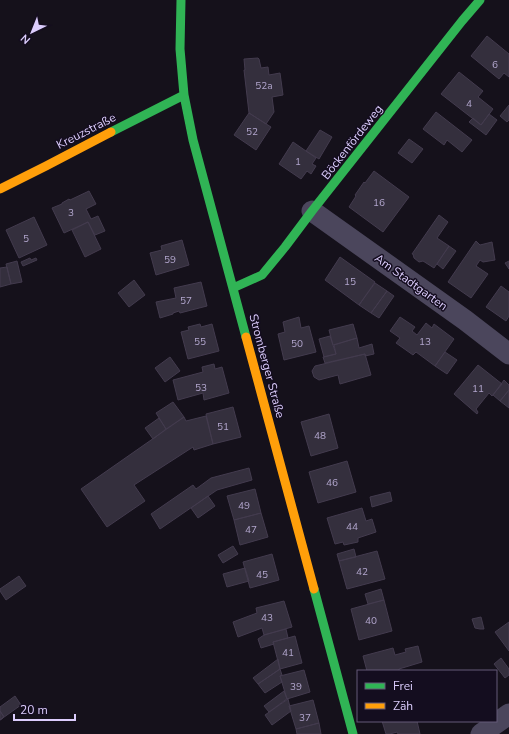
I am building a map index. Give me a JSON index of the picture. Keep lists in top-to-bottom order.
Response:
{
  "streets": {
    "main road": ["Kreuzstraße", "Böckenfördeweg", "Stromberger Straße"],
    "street": ["Am Stadtgarten"]
  },
  "crossings": [
    ["Kreuzstraße", "Stromberger Straße"],
    ["Böckenfördeweg", "Am Stadtgarten"],
    ["Böckenfördeweg", "Stromberger Straße"]
  ],
  "house_numbers": [
    "6",
    "52a",
    "4",
    "52",
    "1",
    "16",
    "3",
    "5",
    "59",
    "15",
    "57",
    "55",
    "13",
    "50",
    "53",
    "11",
    "51",
    "48",
    "46",
    "49",
    "44",
    "47",
    "42",
    "45",
    "43",
    "40",
    "41",
    "39",
    "37"
  ],
  "legend": ["Frei", "Zäh"],
  "scale_bar": "20 m",
  "north": "bottom left"
}
